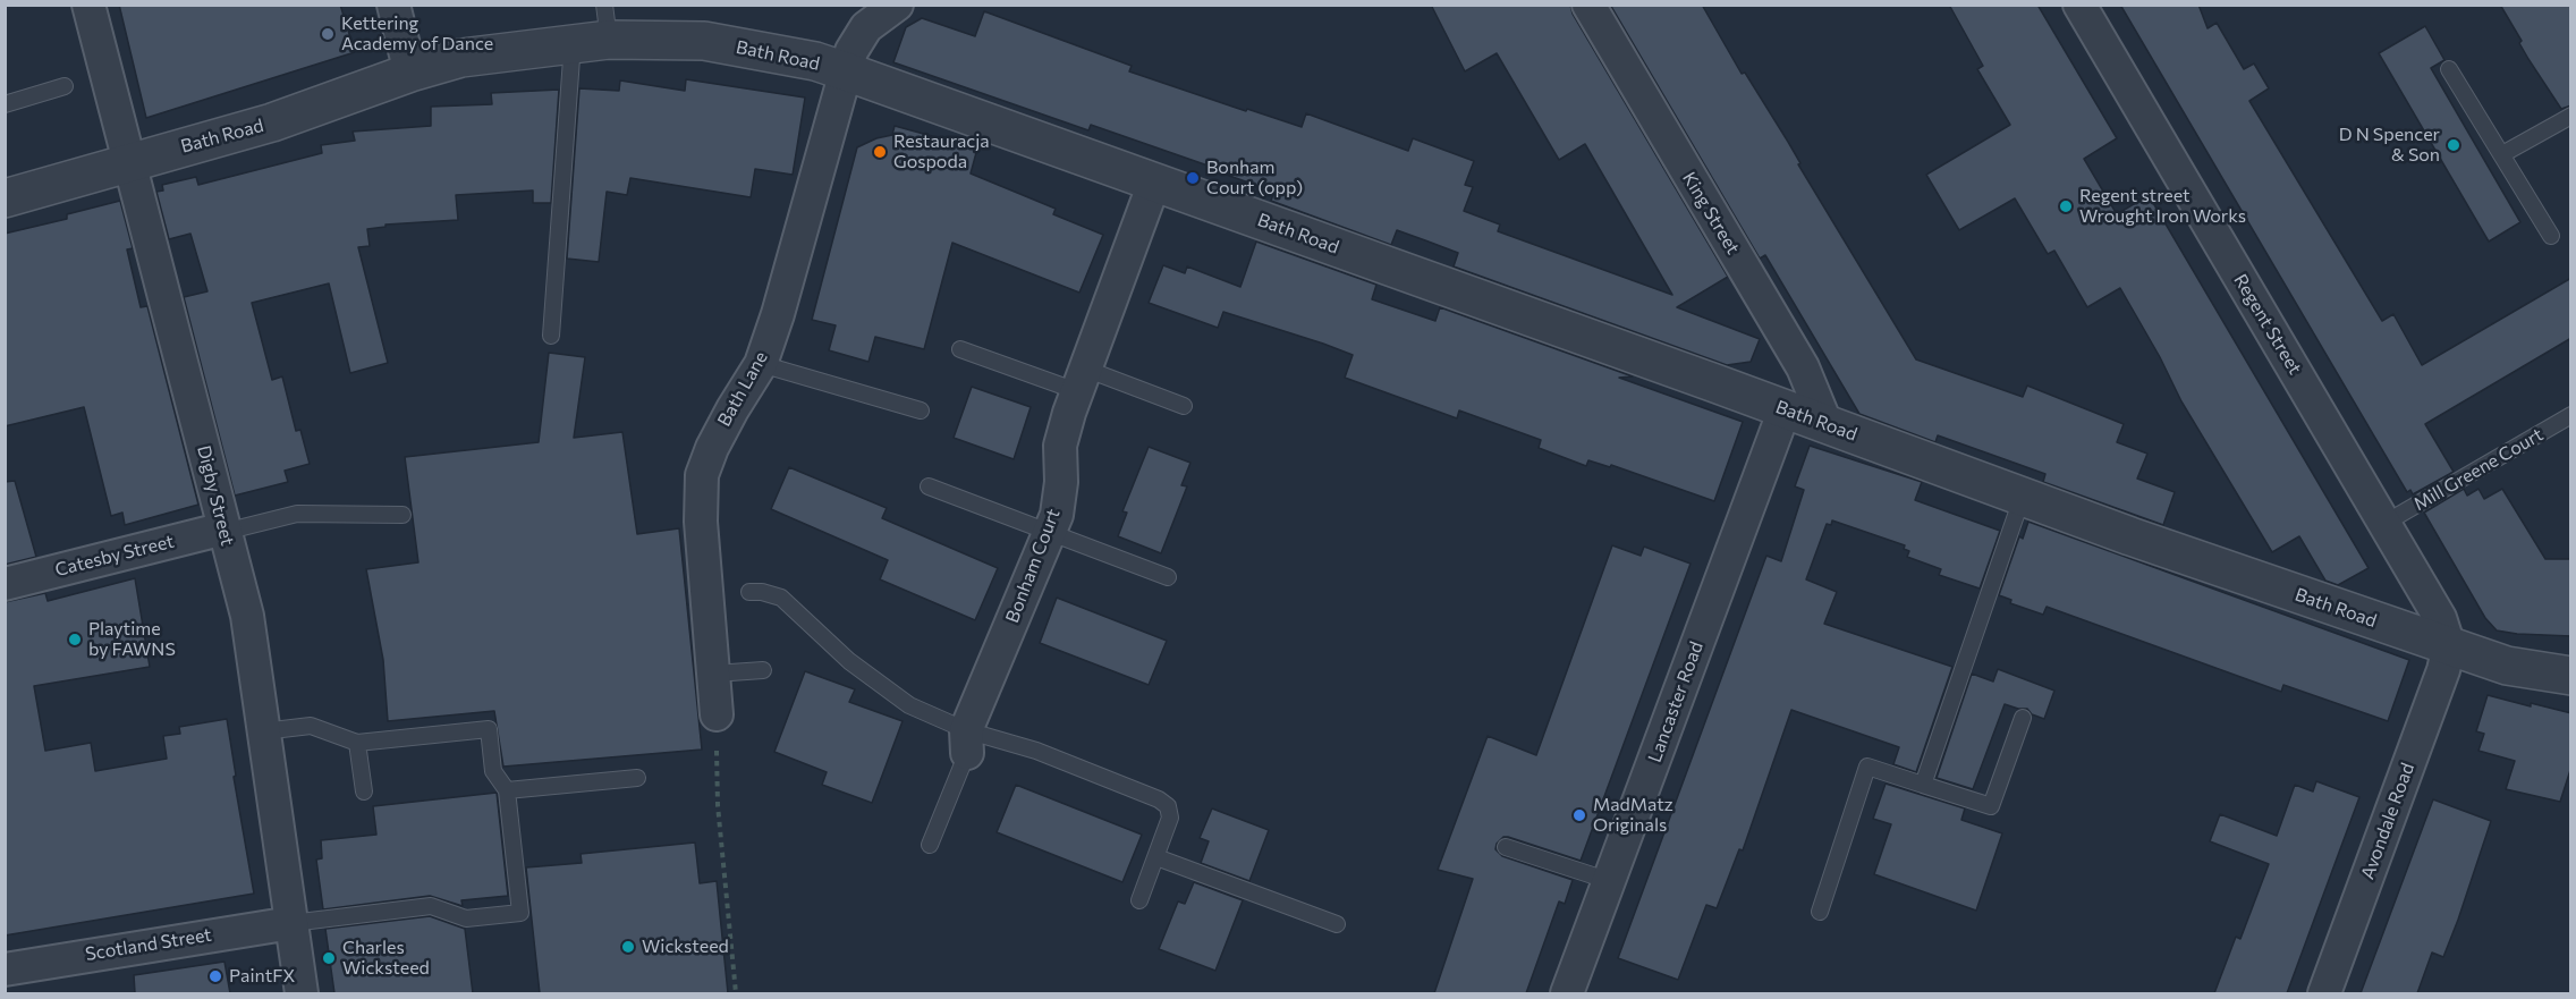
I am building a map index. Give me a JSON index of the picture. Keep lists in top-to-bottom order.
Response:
{
  "streets": {
    "street": [
      "Bath Road",
      "King Street",
      "Regent Street",
      "Bath Lane",
      "Digby Street",
      "Catesby Street",
      "Bonham Court",
      "Lancaster Road",
      "Avondale Road",
      "Scotland Street"
    ],
    "lane": ["Mill Greene Court"]
  },
  "crossings": [
    ["Bath Road", "King Street"],
    ["Bath Road", "Regent Street"],
    ["Bath Road", "Bath Lane"],
    ["Bath Road", "Digby Street"],
    ["Bath Road", "Bonham Court"],
    ["Bath Road", "Lancaster Road"],
    ["Bath Road", "Avondale Road"],
    ["Regent Street", "Mill Greene Court"],
    ["Regent Street", "Avondale Road"],
    ["Digby Street", "Catesby Street"],
    ["Digby Street", "Scotland Street"]
  ],
  "places": [
    "Kettering Academy of Dance",
    "D N Spencer & Son",
    "Restauracja Gospoda",
    "Bonham Court (opp)",
    "Regent street Wrought Iron Works",
    "Playtime by FAWNS",
    "MadMatz Originals",
    "Wicksteed",
    "Charles Wicksteed",
    "PaintFX"
  ]
}
